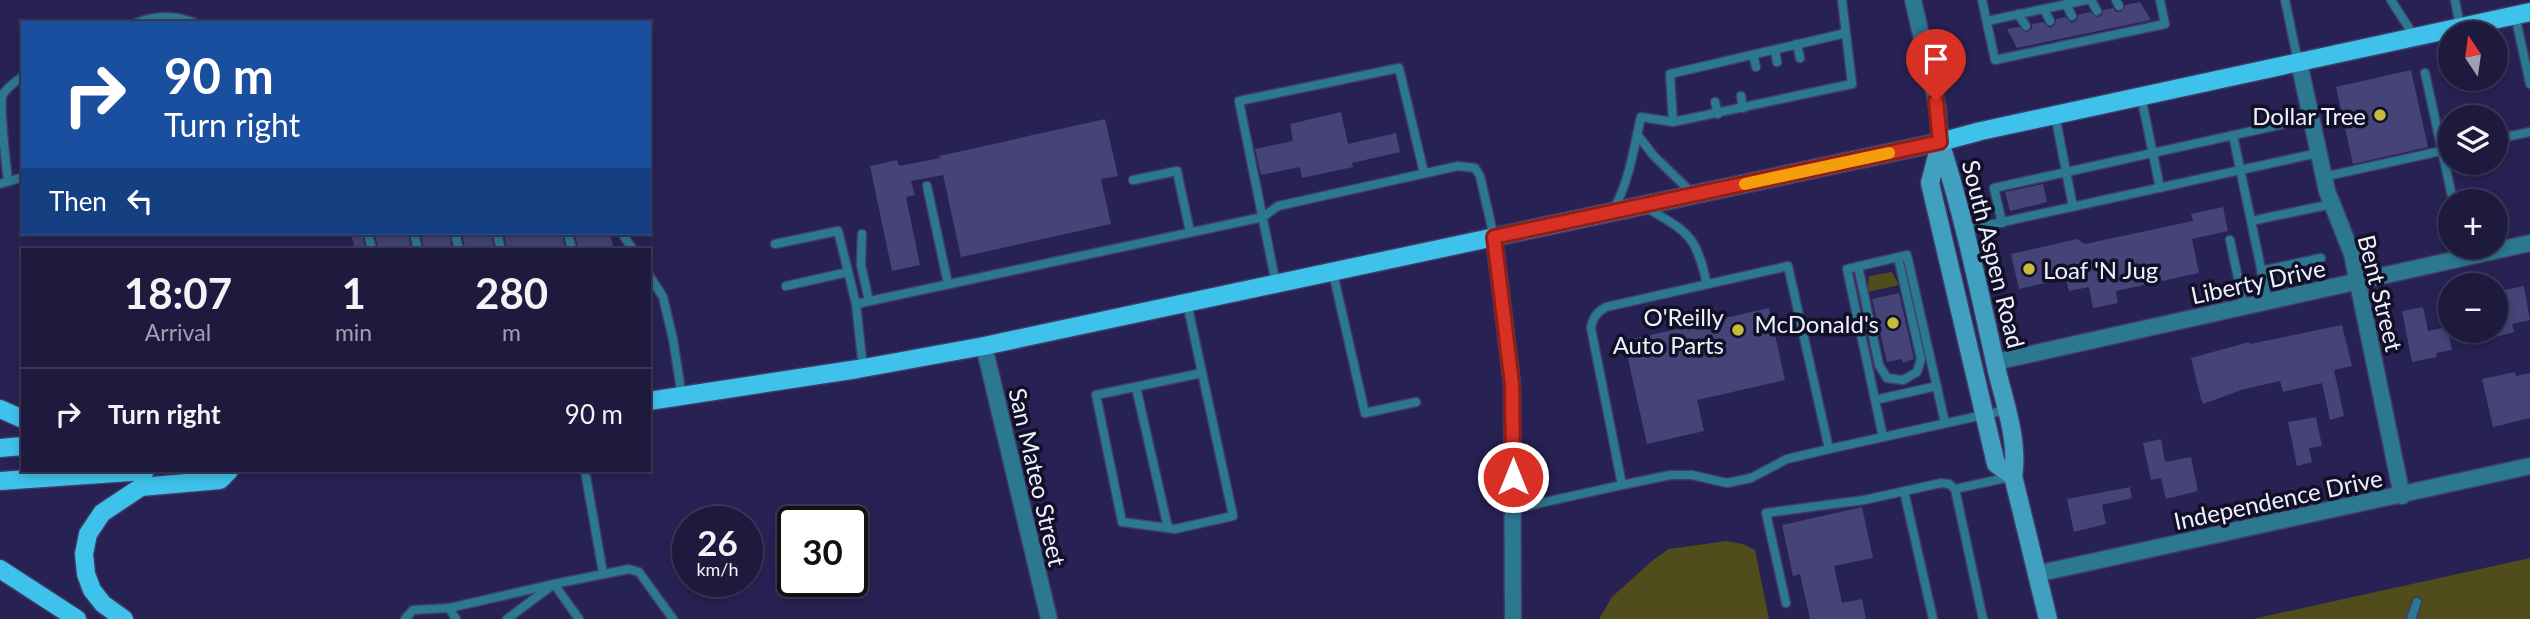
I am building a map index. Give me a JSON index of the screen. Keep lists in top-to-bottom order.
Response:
{
  "streets": {
    "street": [
      "South Aspen Road",
      "Liberty Drive",
      "Bent Street",
      "San Mateo Street",
      "Independence Drive"
    ]
  },
  "crossings": [
    ["South Aspen Road", "Liberty Drive"],
    ["South Aspen Road", "Independence Drive"],
    ["Liberty Drive", "Bent Street"],
    ["Bent Street", "Independence Drive"]
  ],
  "places": [
    "Dollar Tree",
    "Loaf 'N Jug",
    "McDonald's",
    "O'Reilly Auto Parts"
  ],
  "north": "top",
  "page": {
    "map_buttons": ["+", "−"],
    "turn": ["90 m", "Turn right"],
    "then": "Then",
    "eta": [
      "18:07",
      "Arrival",
      "1",
      "min",
      "280",
      "m"
    ],
    "list": [
      {
        "name": "Turn right",
        "value": "90 m"
      }
    ],
    "speed": "26 km/h",
    "limit": "30"
  }
}
